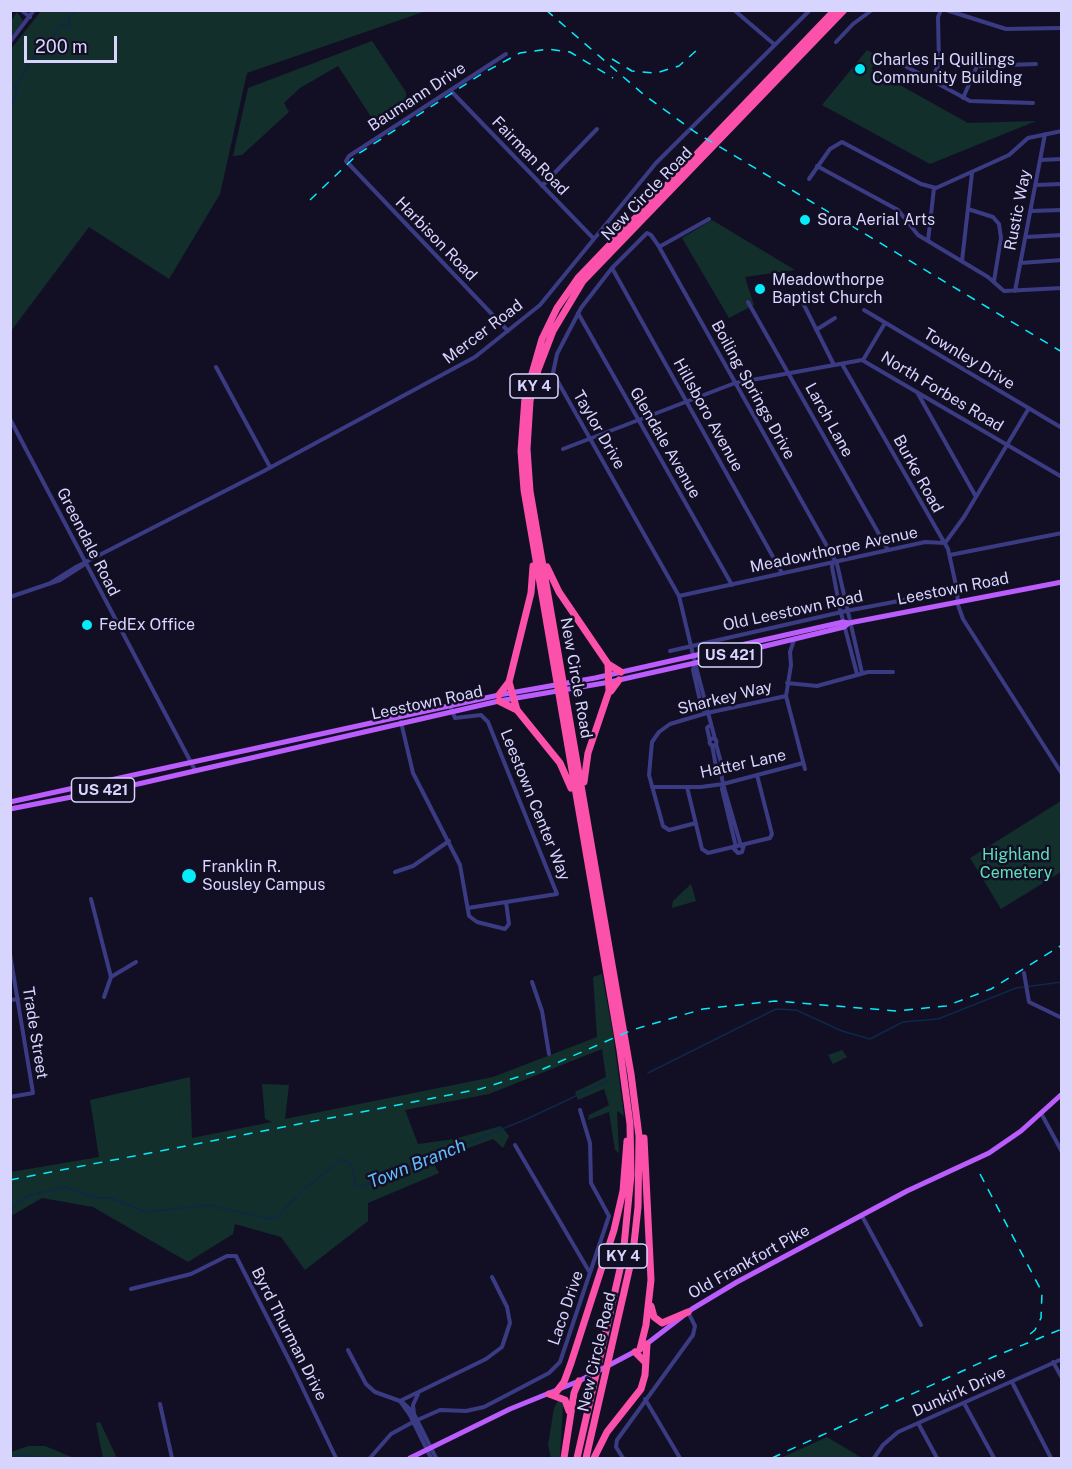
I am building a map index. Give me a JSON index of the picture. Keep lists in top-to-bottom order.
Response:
{
  "streets": {
    "highway": ["New Circle Road", "KY 4"],
    "main road": ["Leestown Road", "US 421", "Old Frankfort Pike"],
    "street": [
      "Baumann Drive",
      "Fairman Road",
      "Rustic Way",
      "Harbison Road",
      "Mercer Road",
      "Townley Drive",
      "Boiling Springs Drive",
      "North Forbes Road",
      "Hillsboro Avenue",
      "Larch Lane",
      "Taylor Drive",
      "Glendale Avenue",
      "Burke Road",
      "Greendale Road",
      "Meadowthorpe Avenue",
      "Old Leestown Road",
      "Sharkey Way",
      "Hatter Lane",
      "Leestown Center Way",
      "Trade Street",
      "Laco Drive",
      "Byrd Thurman Drive",
      "Dunkirk Drive"
    ]
  },
  "crossings": [
    ["Baumann Drive", "Fairman Road"],
    ["Baumann Drive", "Harbison Road"],
    ["Fairman Road", "Mercer Road"],
    ["Harbison Road", "Mercer Road"],
    ["Mercer Road", "Greendale Road"],
    ["Townley Drive", "Meadowthorpe Avenue"],
    ["Boiling Springs Drive", "North Forbes Road"],
    ["Boiling Springs Drive", "Taylor Drive"],
    ["Boiling Springs Drive", "Meadowthorpe Avenue"],
    ["Boiling Springs Drive", "Leestown Road"],
    ["Boiling Springs Drive", "Old Leestown Road"],
    ["North Forbes Road", "Hillsboro Avenue"],
    ["North Forbes Road", "Larch Lane"],
    ["North Forbes Road", "Taylor Drive"],
    ["North Forbes Road", "Glendale Avenue"],
    ["North Forbes Road", "Burke Road"],
    ["North Forbes Road", "Meadowthorpe Avenue"],
    ["Hillsboro Avenue", "Taylor Drive"],
    ["Hillsboro Avenue", "Meadowthorpe Avenue"],
    ["Larch Lane", "Meadowthorpe Avenue"],
    ["Taylor Drive", "Glendale Avenue"],
    ["Taylor Drive", "Meadowthorpe Avenue"],
    ["Taylor Drive", "Leestown Road"],
    ["Taylor Drive", "Old Leestown Road"],
    ["Taylor Drive", "Sharkey Way"],
    ["Taylor Drive", "Hatter Lane"],
    ["Glendale Avenue", "Meadowthorpe Avenue"],
    ["Burke Road", "Meadowthorpe Avenue"],
    ["Burke Road", "Leestown Road"],
    ["Burke Road", "Old Leestown Road"],
    ["Greendale Road", "Leestown Road"],
    ["Leestown Road", "Leestown Center Way"],
    ["Sharkey Way", "Hatter Lane"]
  ],
  "water": ["Town Branch"],
  "parks": ["Highland Cemetery"],
  "places": [
    "Charles H Quillings Community Building",
    "Sora Aerial Arts",
    "Meadowthorpe Baptist Church",
    "FedEx Office",
    "Franklin R. Sousley Campus"
  ],
  "scale_bar": "200 m"
}
